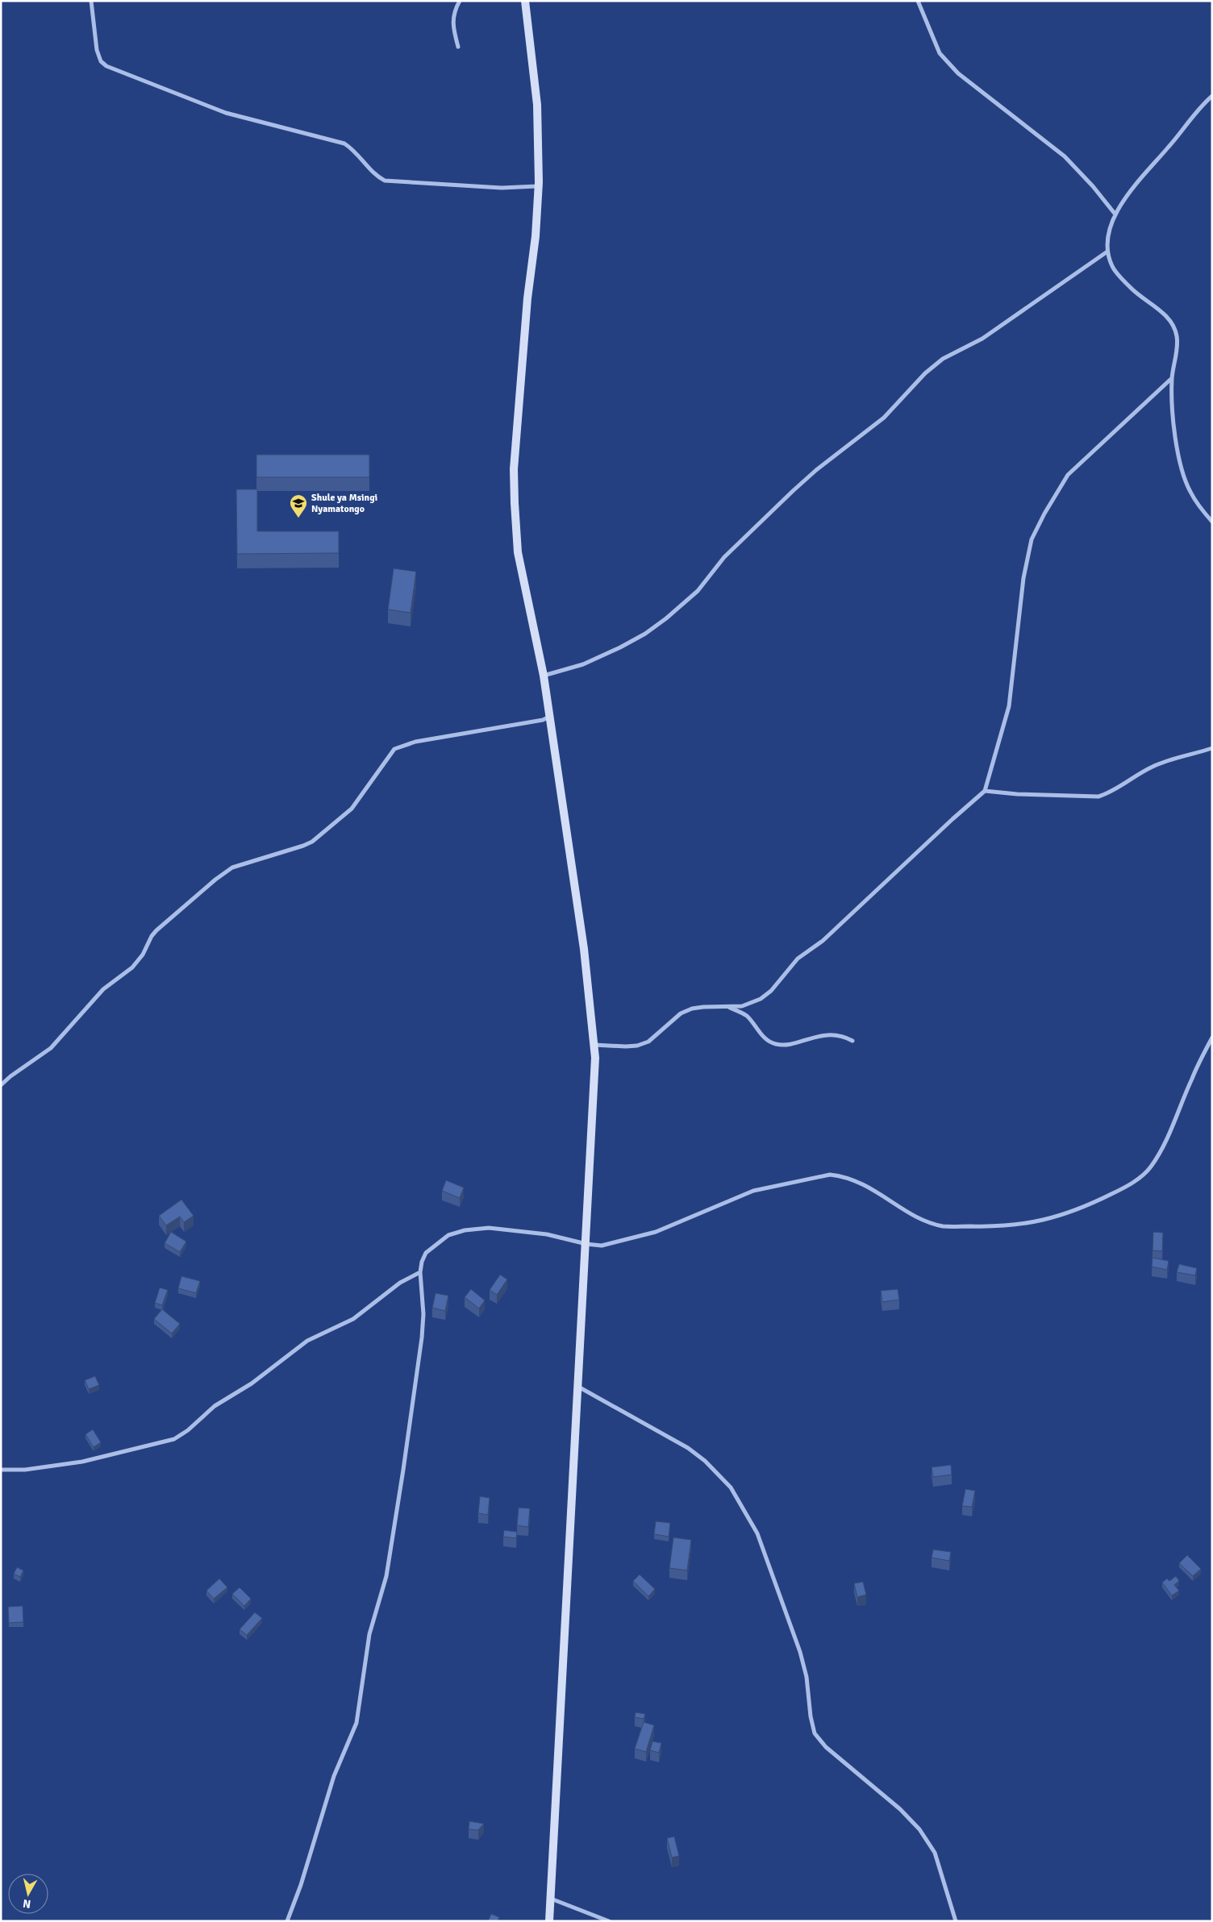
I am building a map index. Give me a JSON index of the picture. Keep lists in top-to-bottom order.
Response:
{
  "places": {
    "school or university": ["Shule ya Msingi Nyamatongo"]
  },
  "north": "bottom"
}
